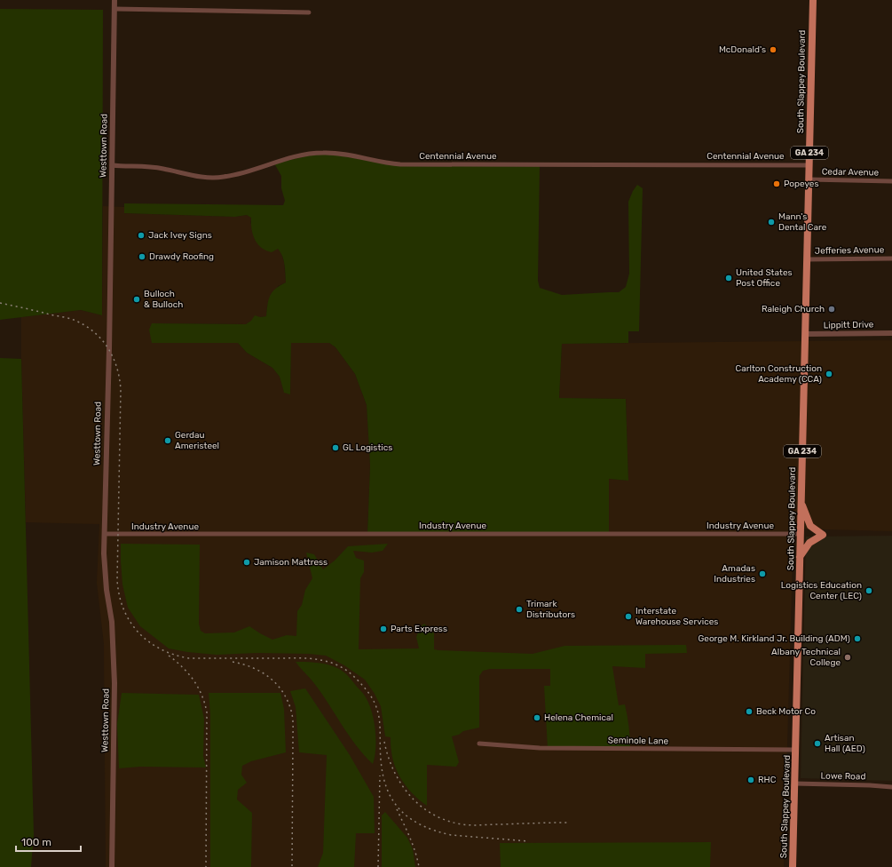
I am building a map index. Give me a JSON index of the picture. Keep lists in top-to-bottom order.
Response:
{
  "streets": {
    "main road": ["South Slappey Boulevard", "GA 234"],
    "street": [
      "Westtown Road",
      "Centennial Avenue",
      "Cedar Avenue",
      "Jefferies Avenue",
      "Lippitt Drive",
      "Industry Avenue",
      "Seminole Lane",
      "Lowe Road"
    ]
  },
  "crossings": [
    ["South Slappey Boulevard", "Centennial Avenue"],
    ["South Slappey Boulevard", "Cedar Avenue"],
    ["South Slappey Boulevard", "Jefferies Avenue"],
    ["South Slappey Boulevard", "Lippitt Drive"],
    ["South Slappey Boulevard", "Industry Avenue"],
    ["South Slappey Boulevard", "Seminole Lane"],
    ["South Slappey Boulevard", "Lowe Road"],
    ["Westtown Road", "Centennial Avenue"],
    ["Westtown Road", "Industry Avenue"]
  ],
  "places": [
    "McDonald's",
    "Popeyes",
    "Mann's Dental Care",
    "Jack Ivey Signs",
    "Drawdy Roofing",
    "United States Post Office",
    "Bulloch & Bulloch",
    "Raleigh Church",
    "Carlton Construction Academy (CCA)",
    "Gerdau Ameristeel",
    "GL Logistics",
    "Jamison Mattress",
    "Amadas Industries",
    "Logistics Education Center (LEC)",
    "Trimark Distributors",
    "Interstate Warehouse Services",
    "Parts Express",
    "George M. Kirkland Jr. Building (ADM)",
    "Albany Technical College",
    "Beck Motor Co",
    "Helena Chemical",
    "Artisan Hall (AED)",
    "RHC"
  ],
  "scale_bar": "100 m"
}
